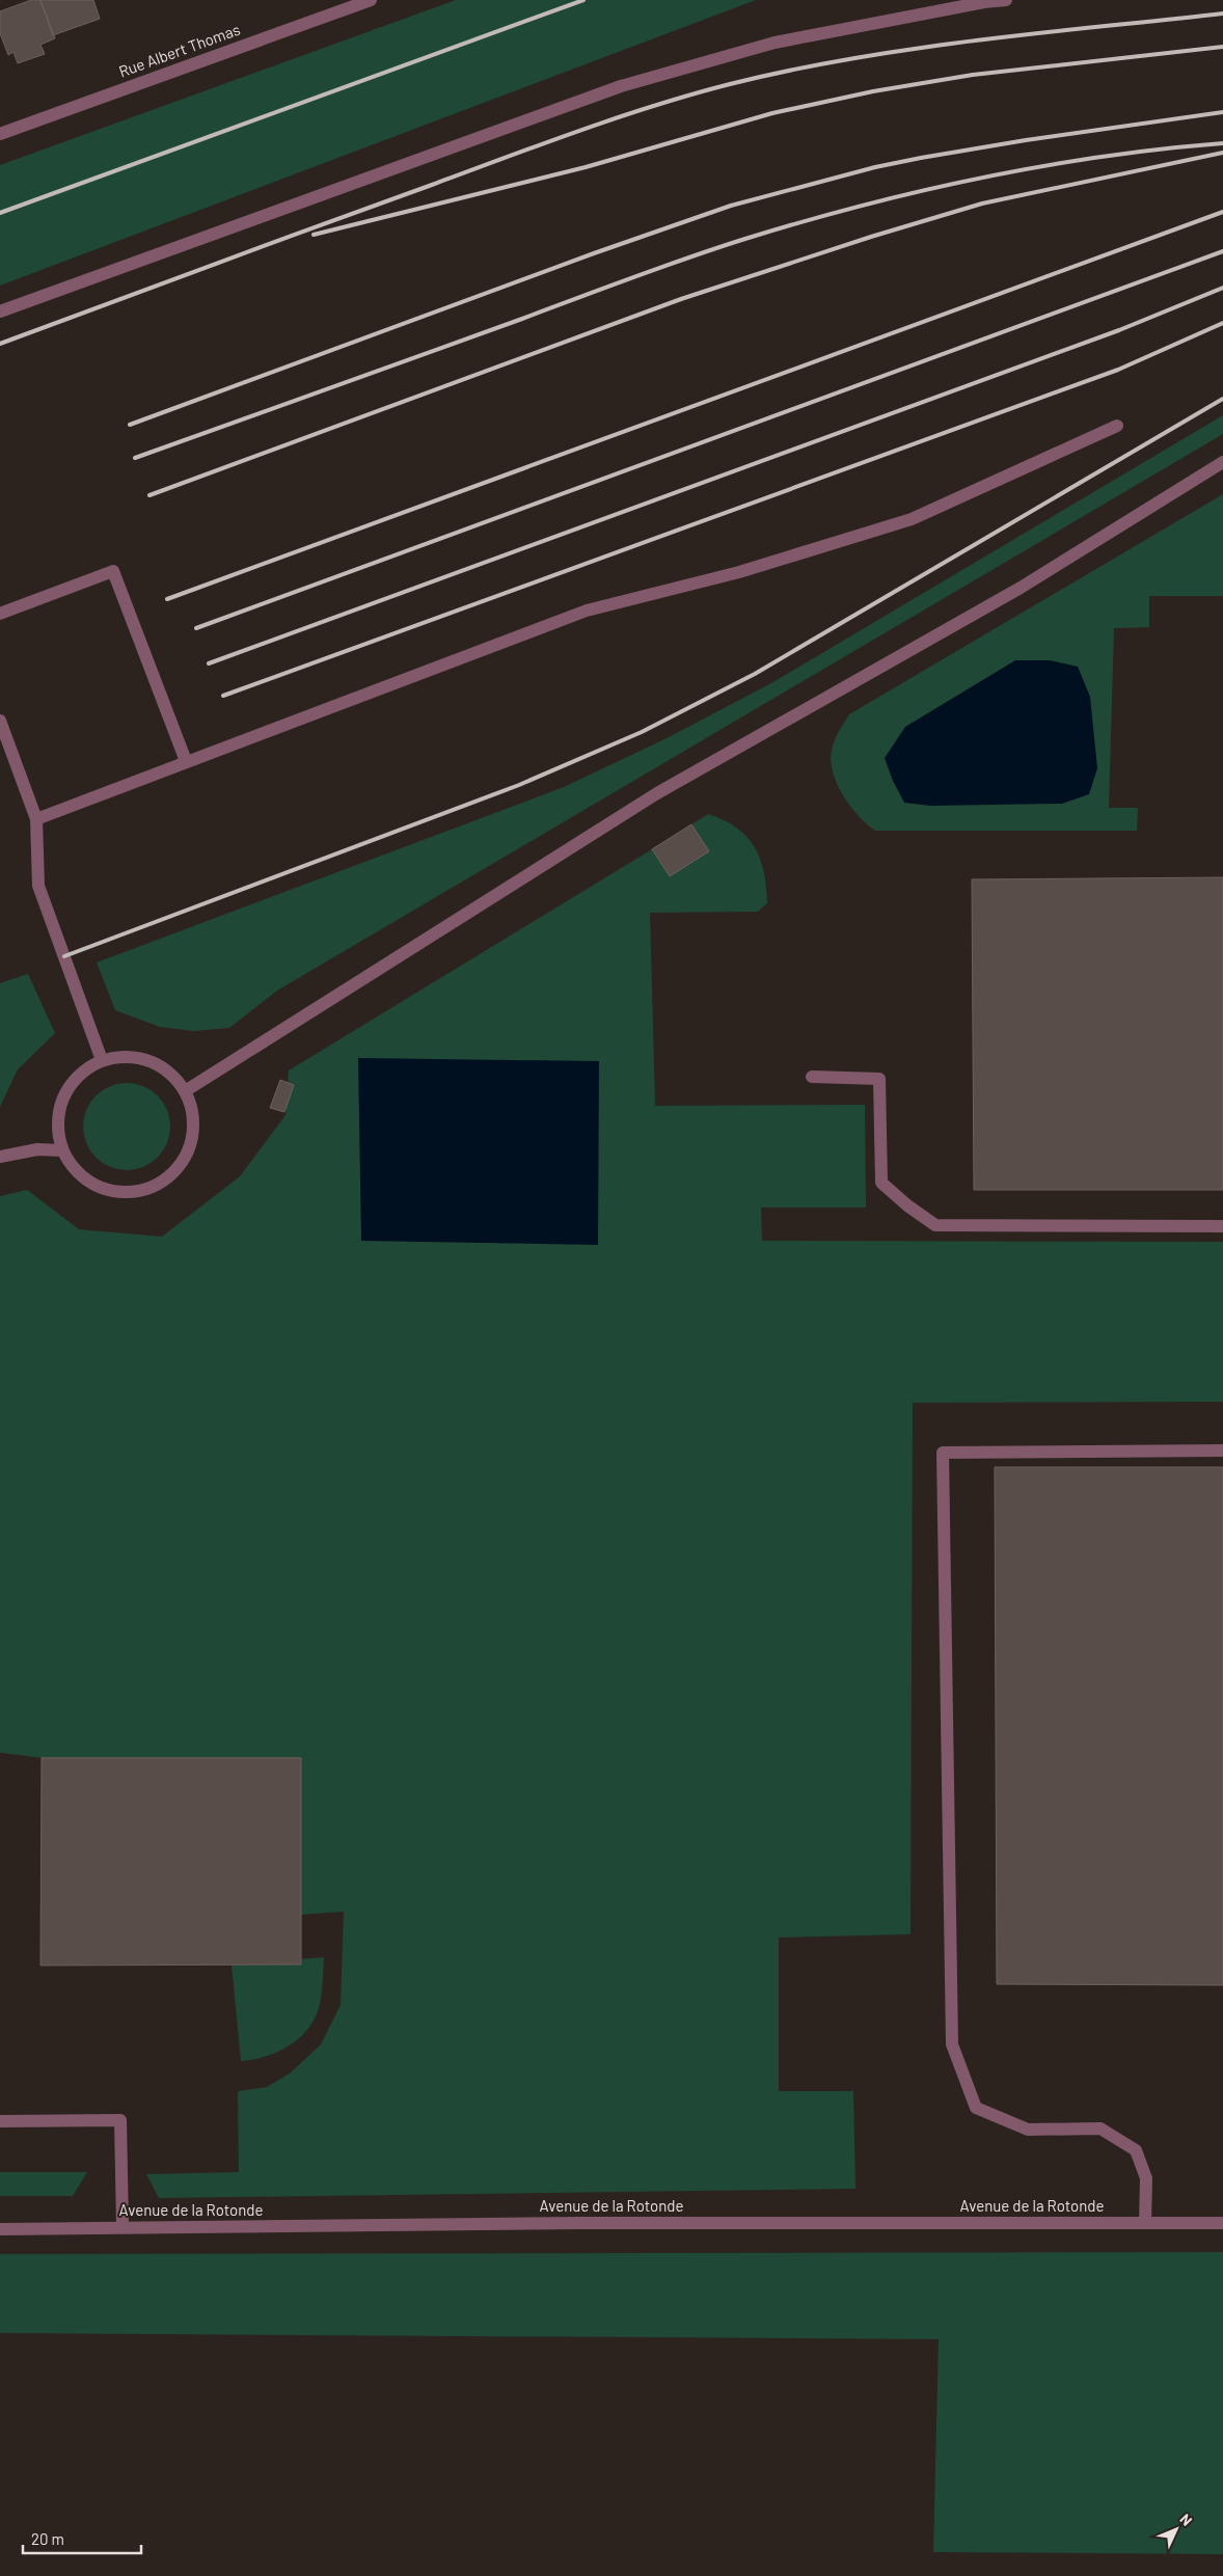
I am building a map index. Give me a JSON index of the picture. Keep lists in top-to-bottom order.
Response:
{
  "streets": {
    "street": ["Rue Albert Thomas", "Avenue de la Rotonde"]
  },
  "scale_bar": "20 m",
  "north": "top right"
}
